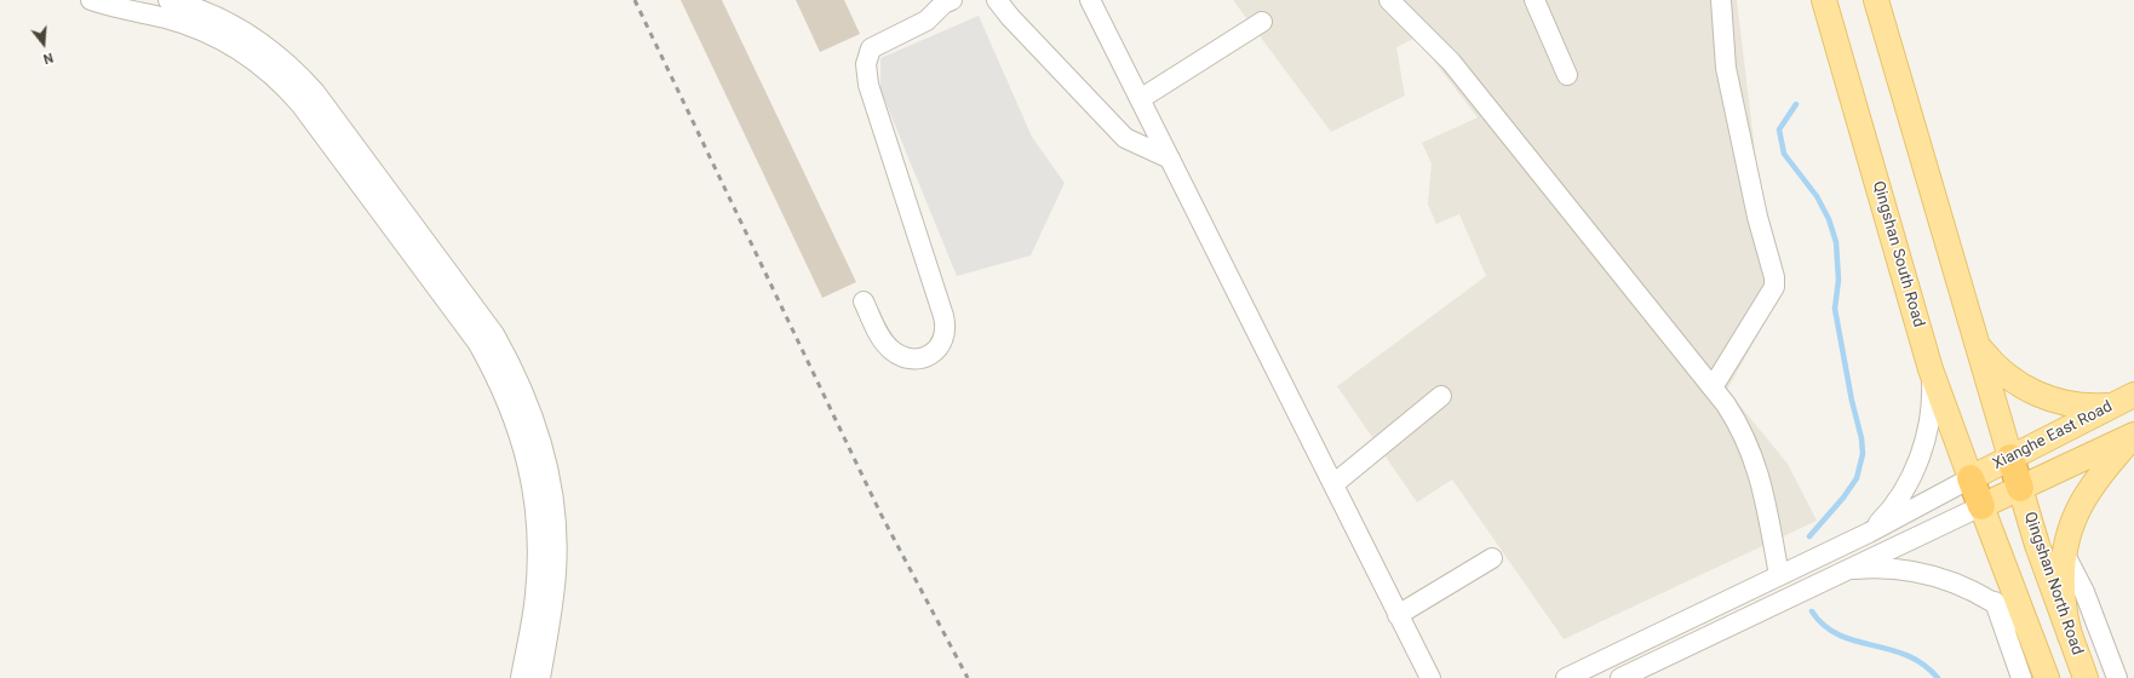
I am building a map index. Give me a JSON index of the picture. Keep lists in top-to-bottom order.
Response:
{
  "streets": {
    "highway": ["Qingshan South Road"],
    "main road": ["Xianghe East Road", "Qingshan North Road"]
  },
  "crossings": [
    ["Qingshan South Road", "Xianghe East Road"],
    ["Xianghe East Road", "Qingshan North Road"]
  ],
  "north": "bottom"
}
